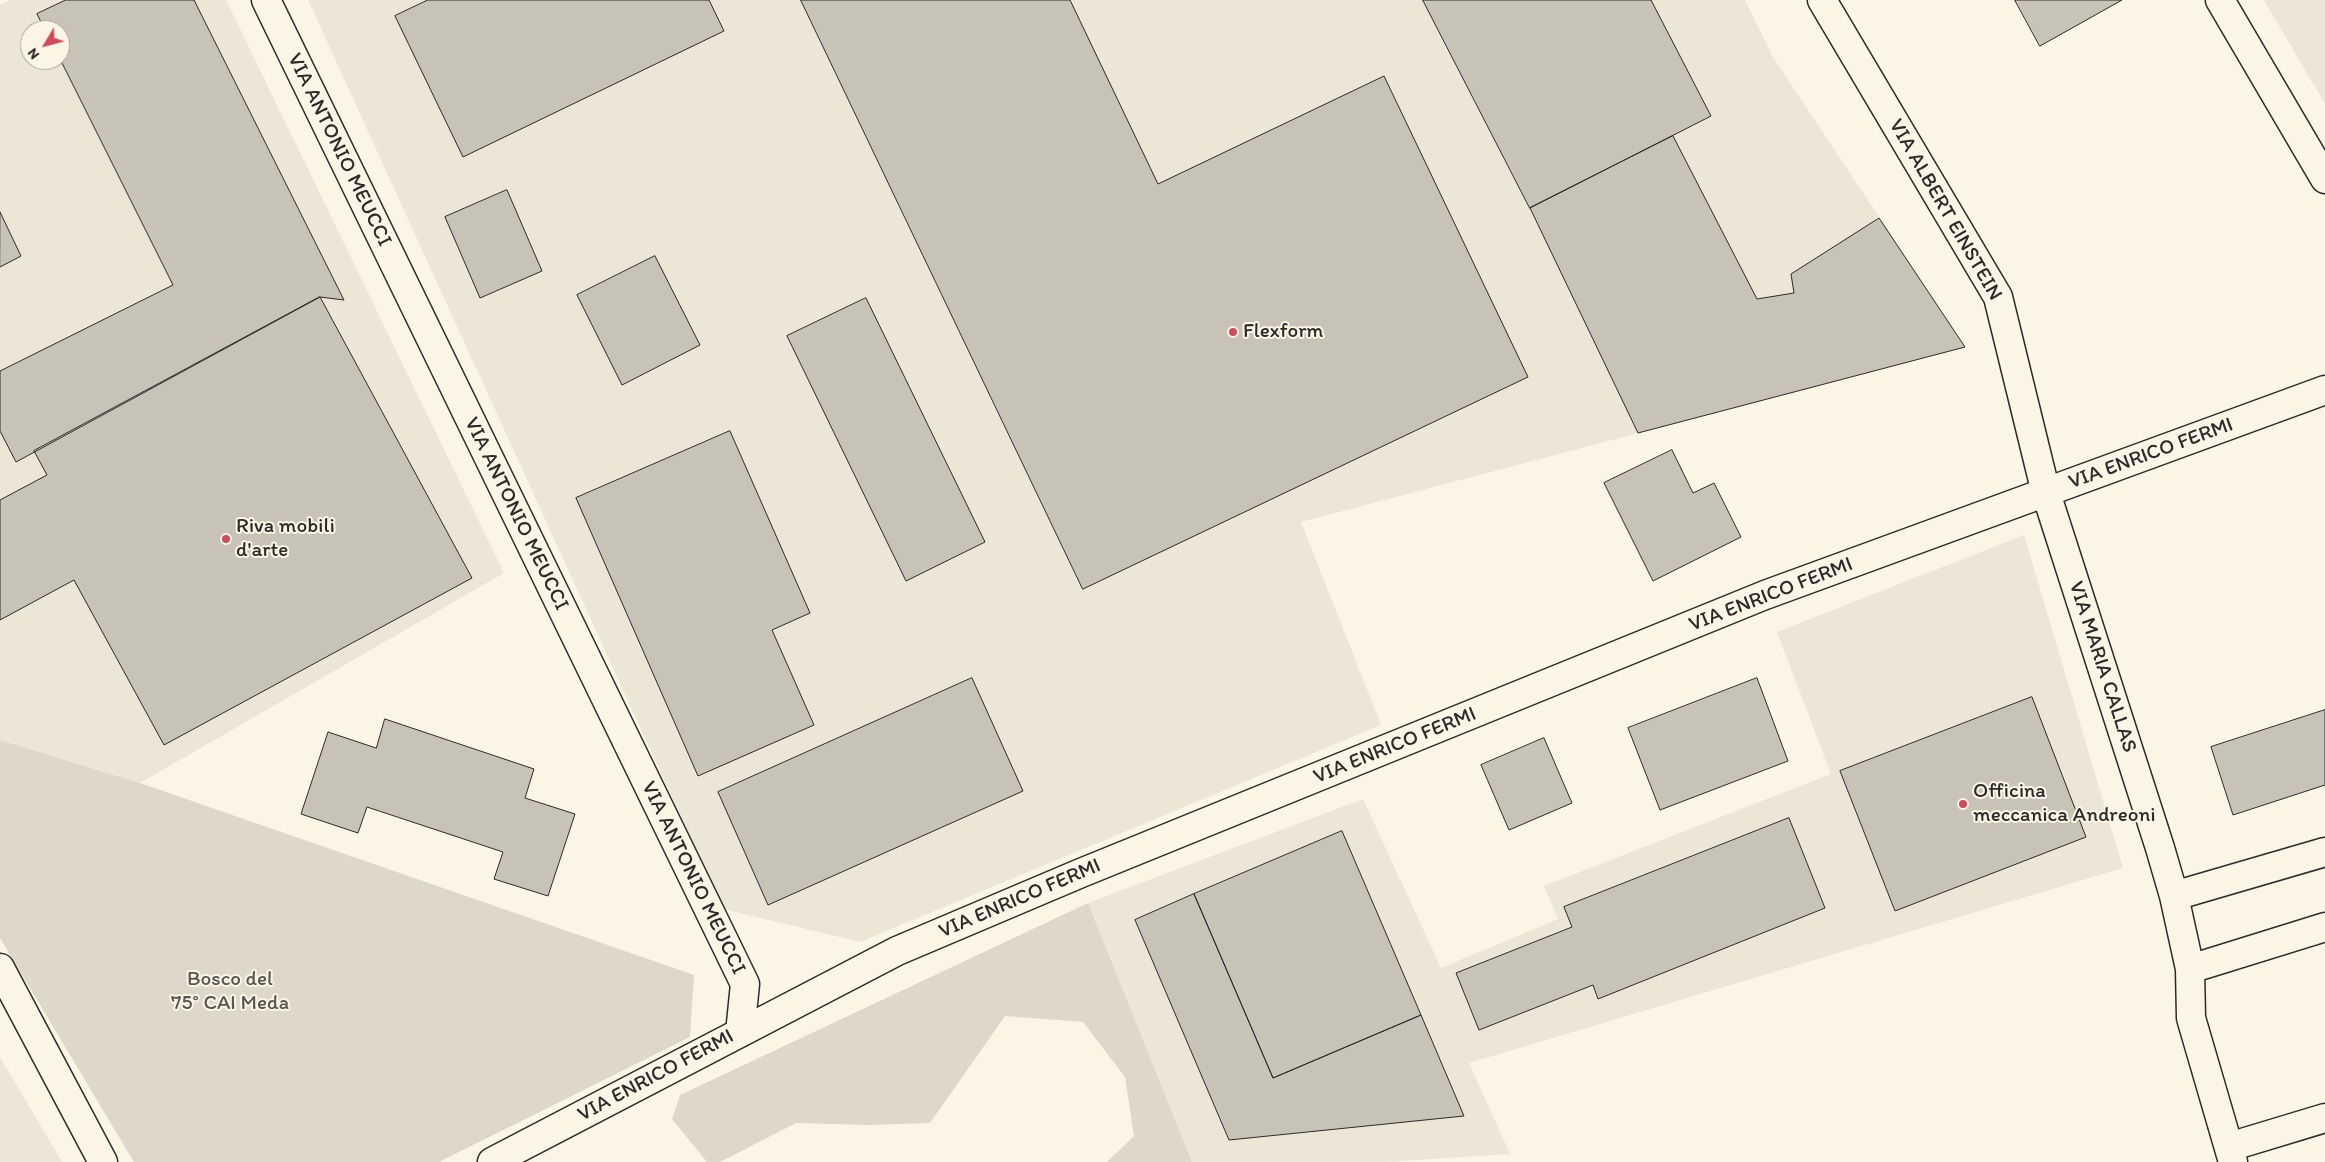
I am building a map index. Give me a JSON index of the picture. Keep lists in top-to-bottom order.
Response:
{
  "streets": {
    "street": [
      "VIA ANTONIO MEUCCI",
      "VIA ALBERT EINSTEIN",
      "VIA ENRICO FERMI",
      "VIA MARIA CALLAS"
    ]
  },
  "crossings": [
    ["VIA ANTONIO MEUCCI", "VIA ENRICO FERMI"],
    ["VIA ALBERT EINSTEIN", "VIA ENRICO FERMI"],
    ["VIA ALBERT EINSTEIN", "VIA MARIA CALLAS"],
    ["VIA ENRICO FERMI", "VIA MARIA CALLAS"]
  ],
  "parks": ["Bosco del 75° CAI Meda"],
  "places": ["Flexform", "Riva mobili d'arte", "Officina meccanica Andreoni"],
  "north": "bottom left"
}
